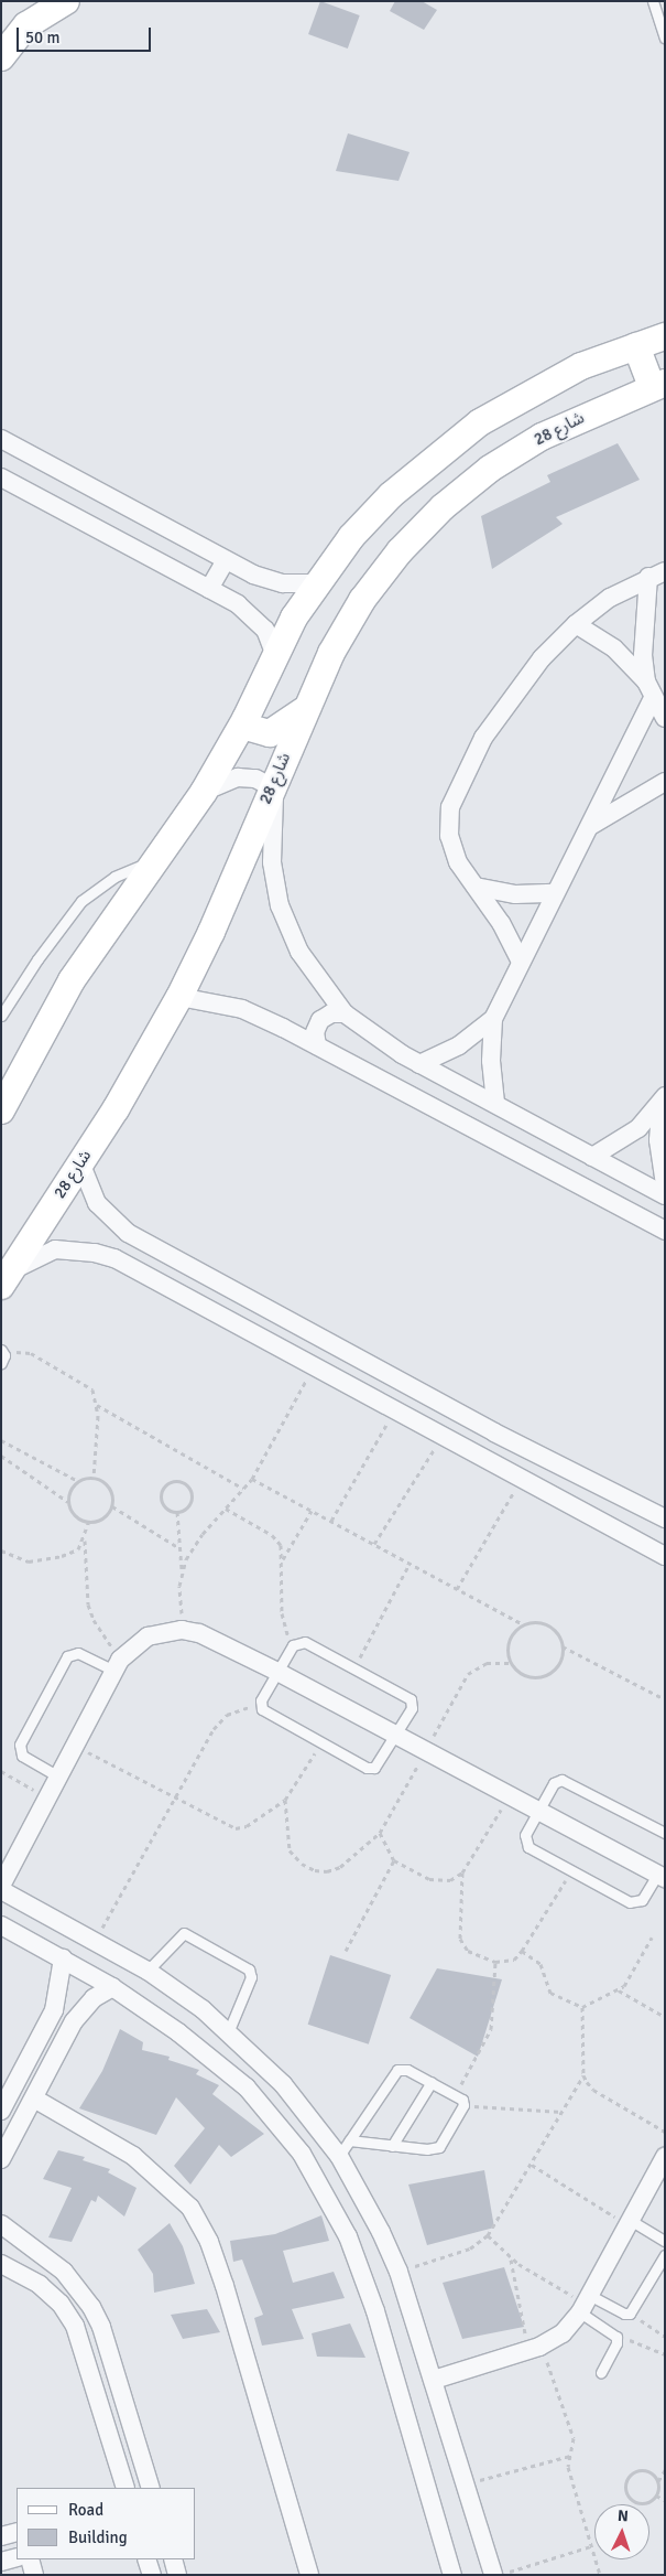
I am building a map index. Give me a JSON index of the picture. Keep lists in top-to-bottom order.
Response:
{
  "streets": {
    "street": ["شارع 28"]
  },
  "legend": ["Road", "Building"],
  "scale_bar": "50 m",
  "north": "top"
}
